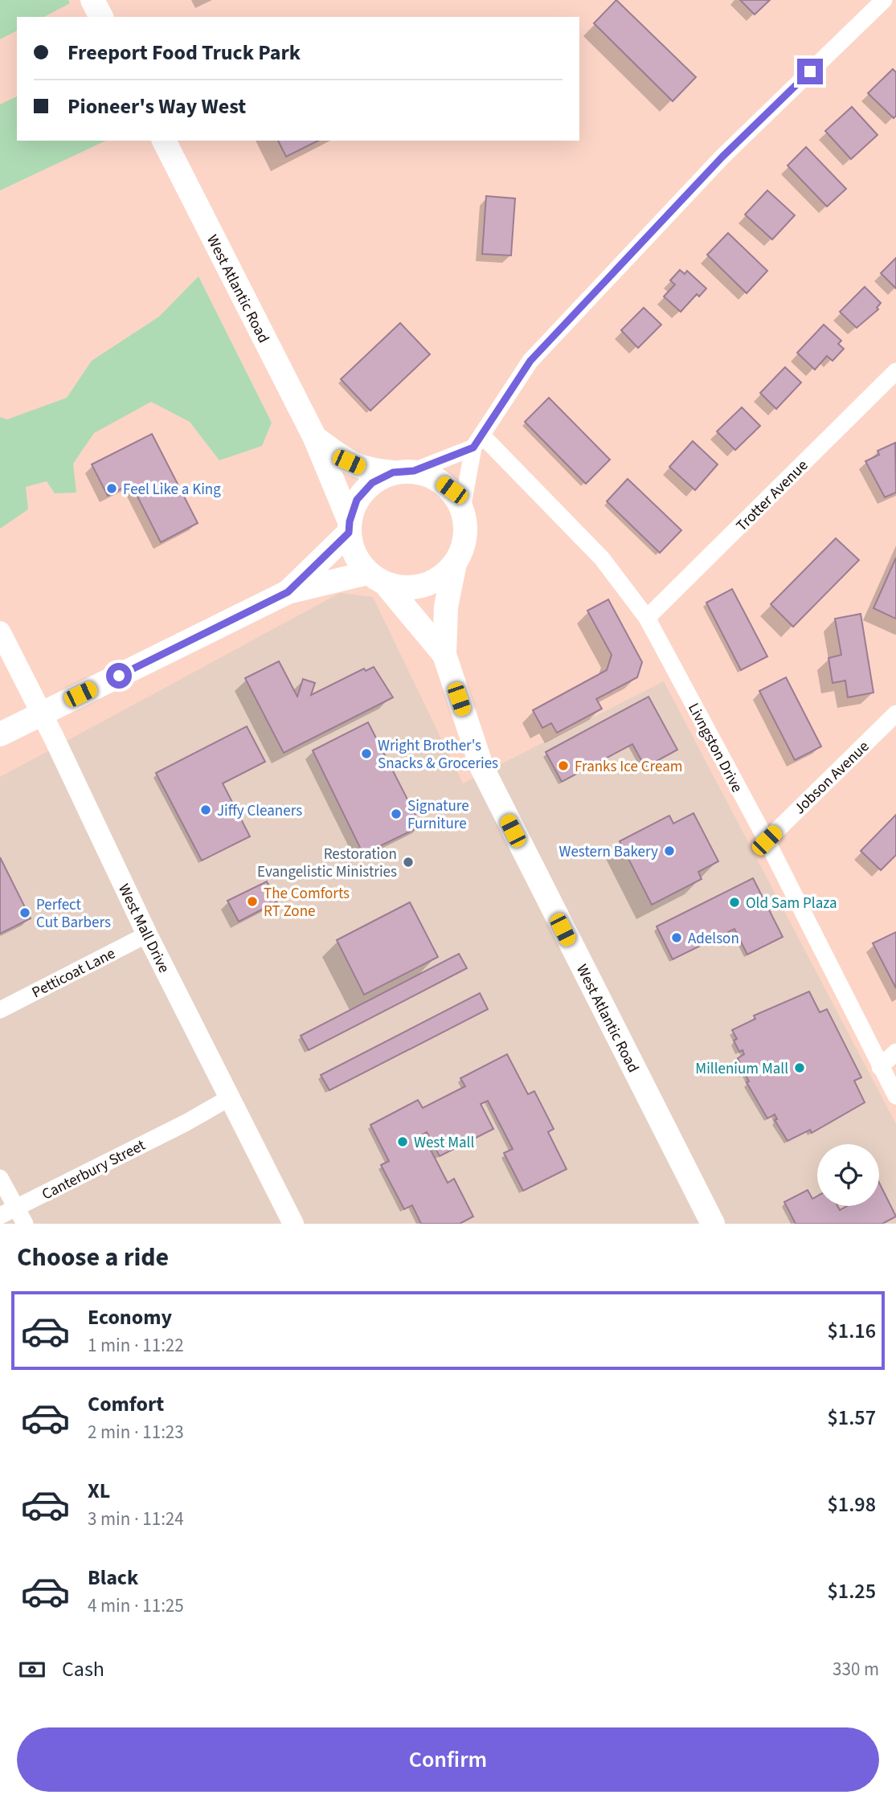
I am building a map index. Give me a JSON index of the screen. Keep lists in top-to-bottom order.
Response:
{
  "streets": {
    "main road": ["West Atlantic Road"],
    "street": [
      "Trotter Avenue",
      "Livngston Drive",
      "Jobson Avenue",
      "West Mall Drive",
      "Petticoat Lane",
      "Canterbury Street"
    ]
  },
  "crossings": [
    ["Trotter Avenue", "Livngston Drive"],
    ["Livngston Drive", "Jobson Avenue"],
    ["West Mall Drive", "Petticoat Lane"],
    ["West Mall Drive", "Canterbury Street"]
  ],
  "places": [
    "Feel Like a King",
    "Wright Brother's Snacks & Groceries",
    "Franks Ice Cream",
    "Jiffy Cleaners",
    "Signature Furniture",
    "Western Bakery",
    "Restoration Evangelistic Ministries",
    "The Comforts RT Zone",
    "Old Sam Plaza",
    "Perfect Cut Barbers",
    "Adelson",
    "Millenium Mall",
    "West Mall"
  ],
  "page": {
    "banner": ["Freeport Food Truck Park", "Pioneer's Way West"],
    "heading": "Choose a ride",
    "list": [
      {
        "name": "Economy",
        "note": "1 min · 11:22",
        "value": "$1.16"
      },
      {
        "name": "Comfort",
        "note": "2 min · 11:23",
        "value": "$1.57"
      },
      {
        "name": "XL",
        "note": "3 min · 11:24",
        "value": "$1.98"
      },
      {
        "name": "Black",
        "note": "4 min · 11:25",
        "value": "$1.25"
      }
    ],
    "pay": ["Cash", "330 m"],
    "buttons": "Confirm"
  }
}
